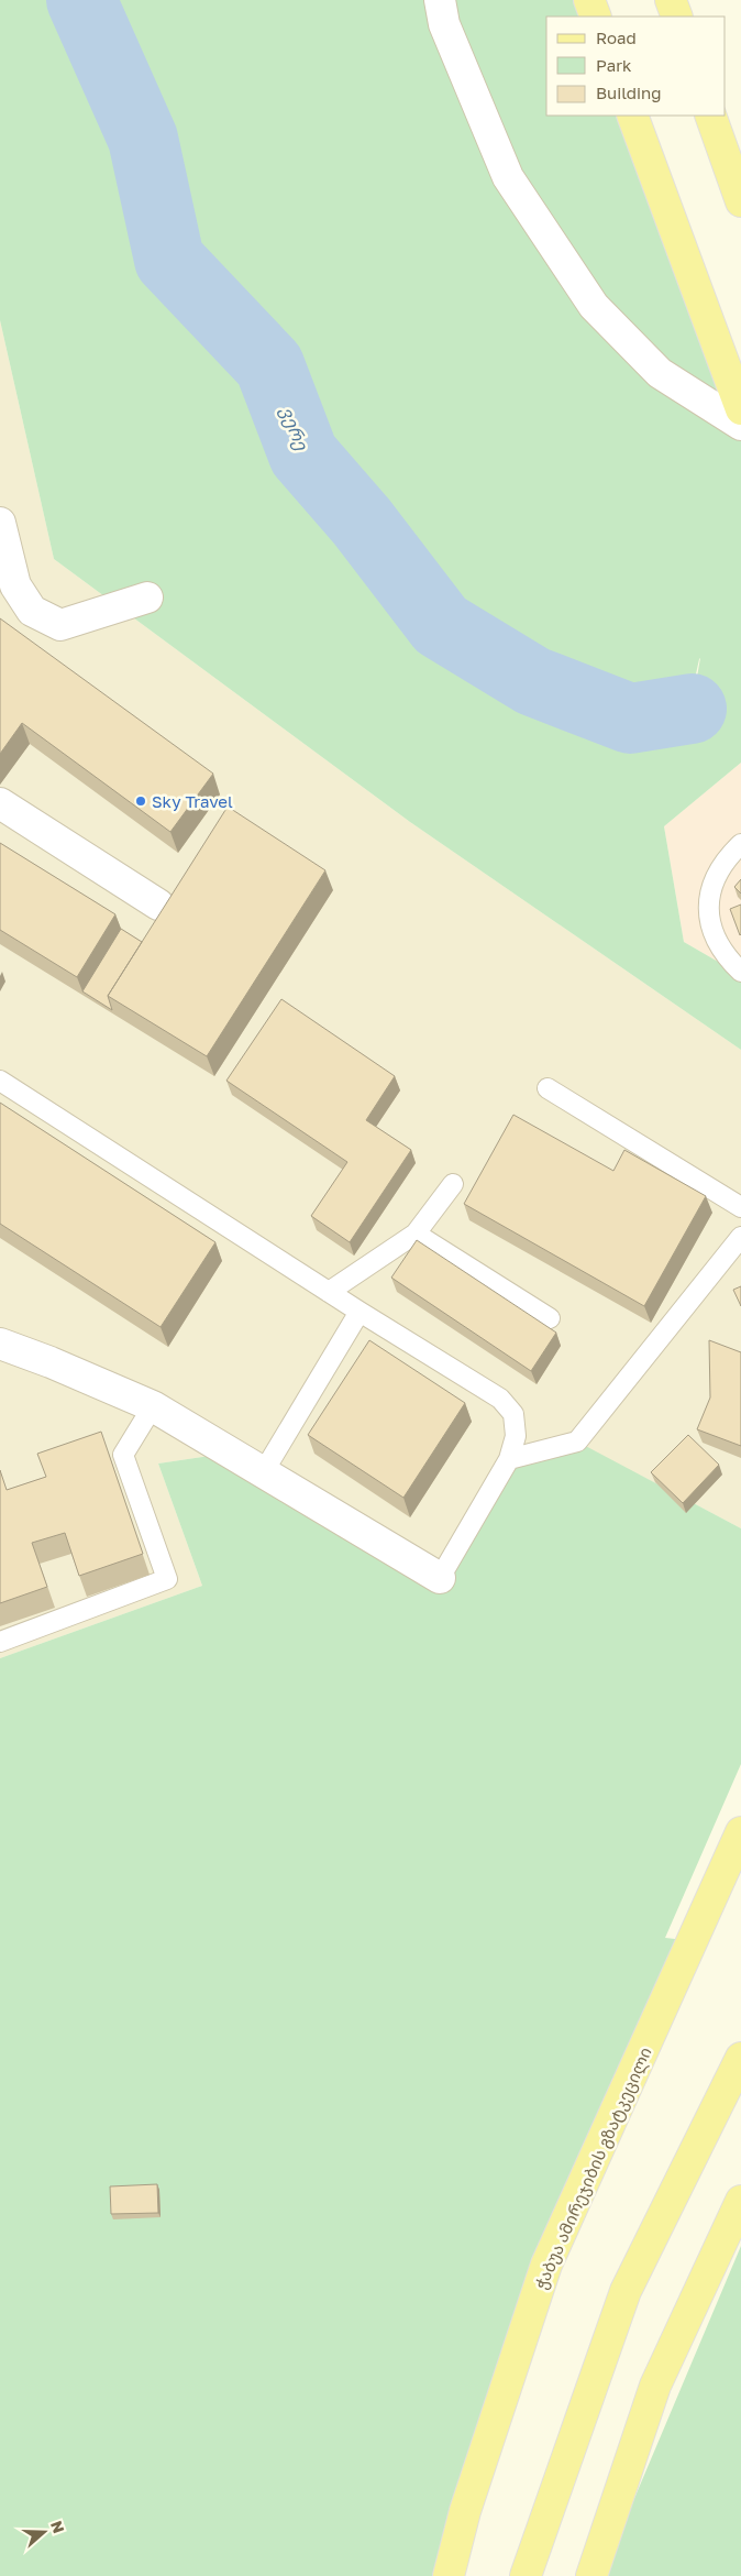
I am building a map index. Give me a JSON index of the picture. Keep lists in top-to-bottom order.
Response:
{
  "streets": {
    "main road": ["ჭაბუა ამირეჯიბის გზატკეცილი"]
  },
  "water": ["ვერე"],
  "places": ["Sky Travel"],
  "legend": ["Road", "Park", "Building"],
  "north": "right"
}
